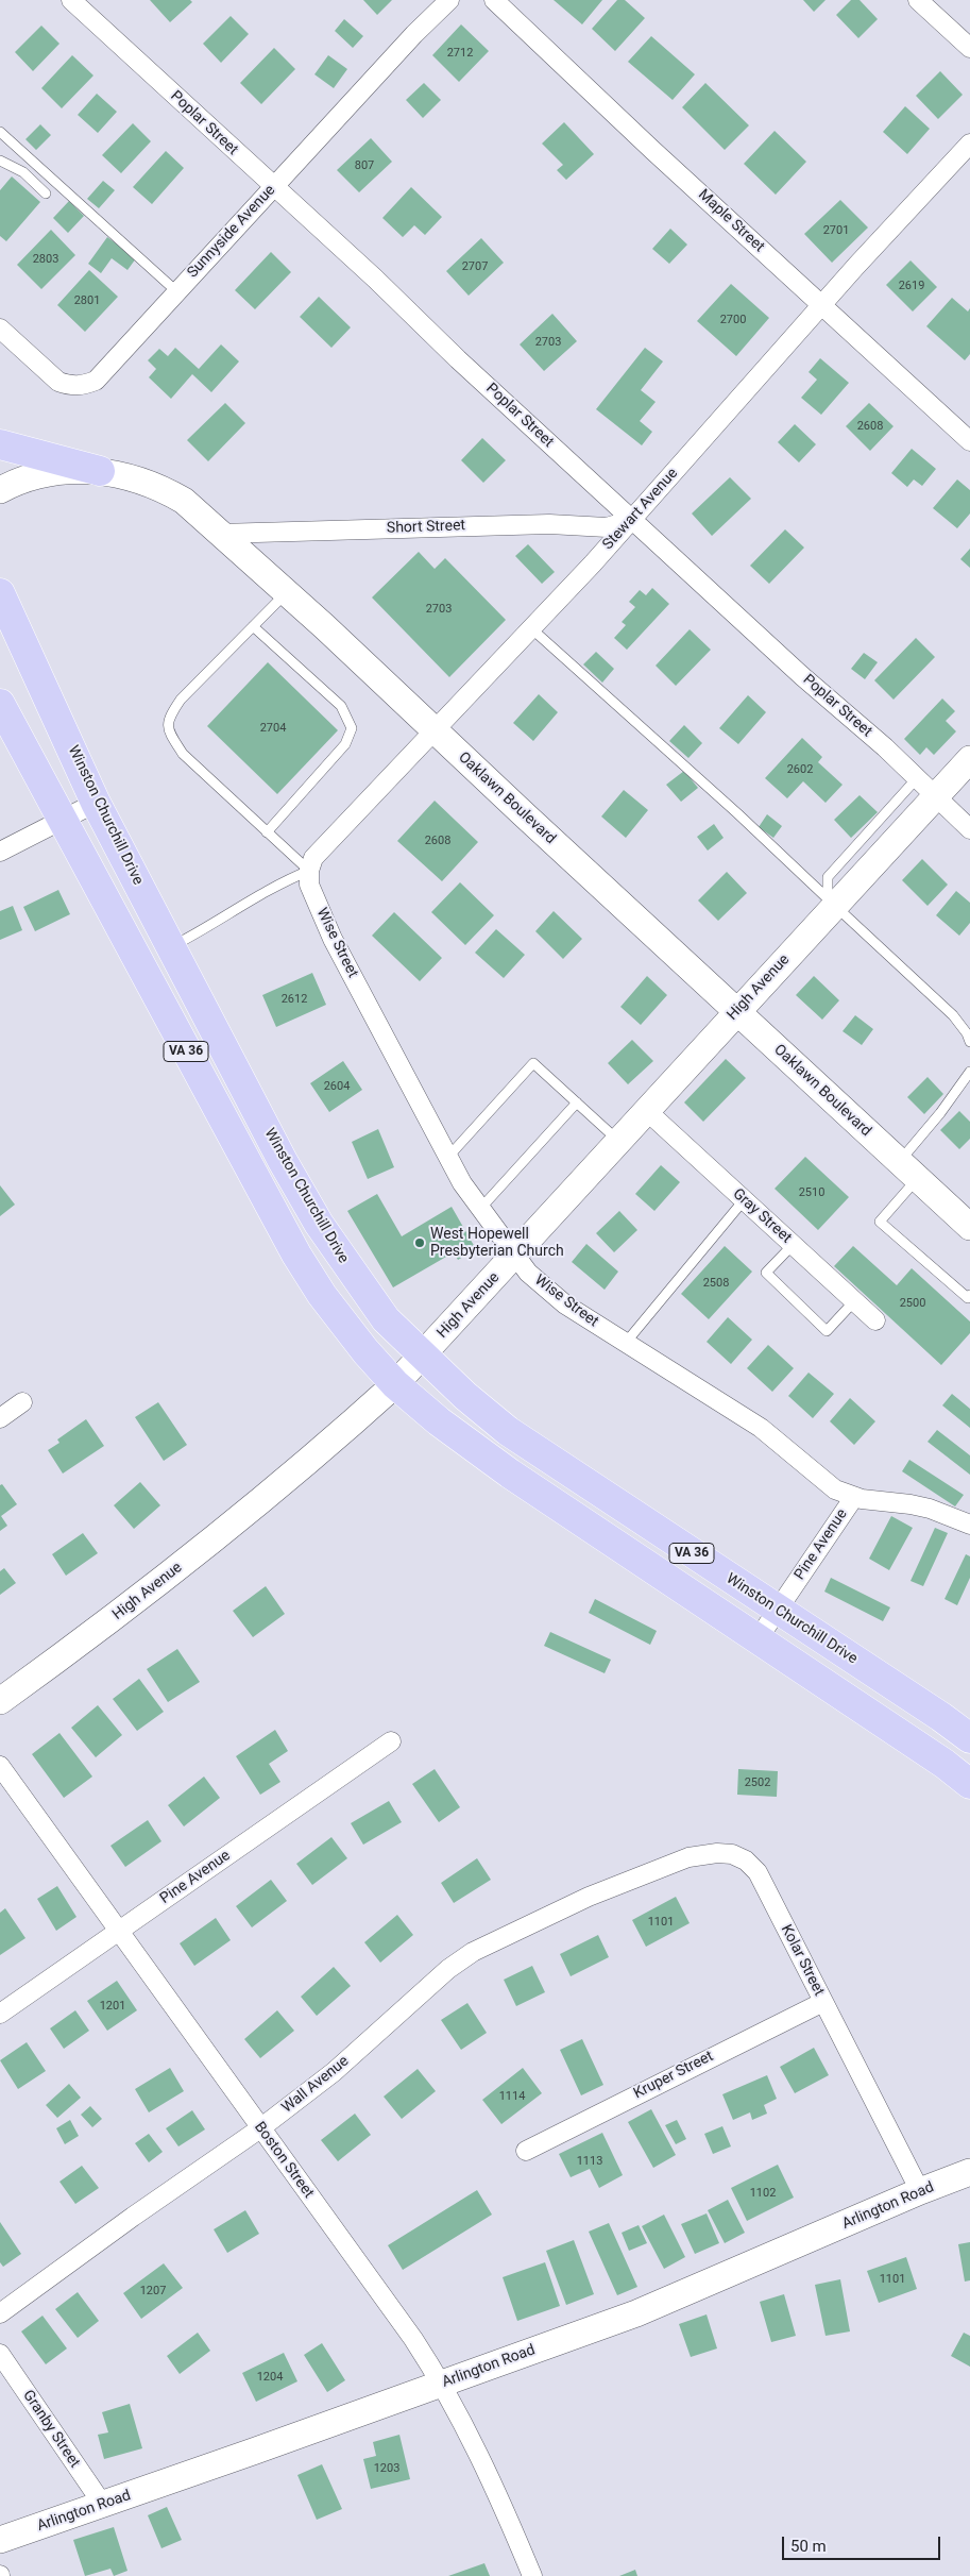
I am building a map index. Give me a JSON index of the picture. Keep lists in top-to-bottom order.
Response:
{
  "streets": {
    "highway": ["Winston Churchill Drive", "VA 36"],
    "street": [
      "Poplar Street",
      "Maple Street",
      "Sunnyside Avenue",
      "Stewart Avenue",
      "Short Street",
      "Oaklawn Boulevard",
      "Wise Street",
      "High Avenue",
      "Gray Street",
      "Pine Avenue",
      "Kolar Street",
      "Kruper Street",
      "Wall Avenue",
      "Boston Street",
      "Arlington Road",
      "Granby Street"
    ]
  },
  "crossings": [
    ["Poplar Street", "Sunnyside Avenue"],
    ["Poplar Street", "Stewart Avenue"],
    ["Poplar Street", "Short Street"],
    ["Poplar Street", "High Avenue"],
    ["Maple Street", "Stewart Avenue"],
    ["Stewart Avenue", "Short Street"],
    ["Stewart Avenue", "Oaklawn Boulevard"],
    ["Stewart Avenue", "Wise Street"],
    ["Short Street", "Oaklawn Boulevard"],
    ["Oaklawn Boulevard", "High Avenue"],
    ["Winston Churchill Drive", "High Avenue"],
    ["Winston Churchill Drive", "Pine Avenue"],
    ["Wise Street", "High Avenue"],
    ["Wise Street", "Pine Avenue"],
    ["High Avenue", "VA 36"],
    ["High Avenue", "Gray Street"],
    ["VA 36", "Pine Avenue"],
    ["Pine Avenue", "Boston Street"],
    ["Kolar Street", "Kruper Street"],
    ["Kolar Street", "Wall Avenue"],
    ["Kolar Street", "Arlington Road"],
    ["Wall Avenue", "Boston Street"],
    ["Boston Street", "Arlington Road"],
    ["Arlington Road", "Granby Street"]
  ],
  "places": ["West Hopewell Presbyterian Church"],
  "house_numbers": [
    "2712",
    "807",
    "2701",
    "2803",
    "2707",
    "2619",
    "2801",
    "2700",
    "2703",
    "2608",
    "2703",
    "2704",
    "2602",
    "2608",
    "2612",
    "2604",
    "2510",
    "2508",
    "2500",
    "2502",
    "1101",
    "1201",
    "1114",
    "1113",
    "1102",
    "1101",
    "1207",
    "1204",
    "1203"
  ],
  "scale_bar": "50 m"
}
